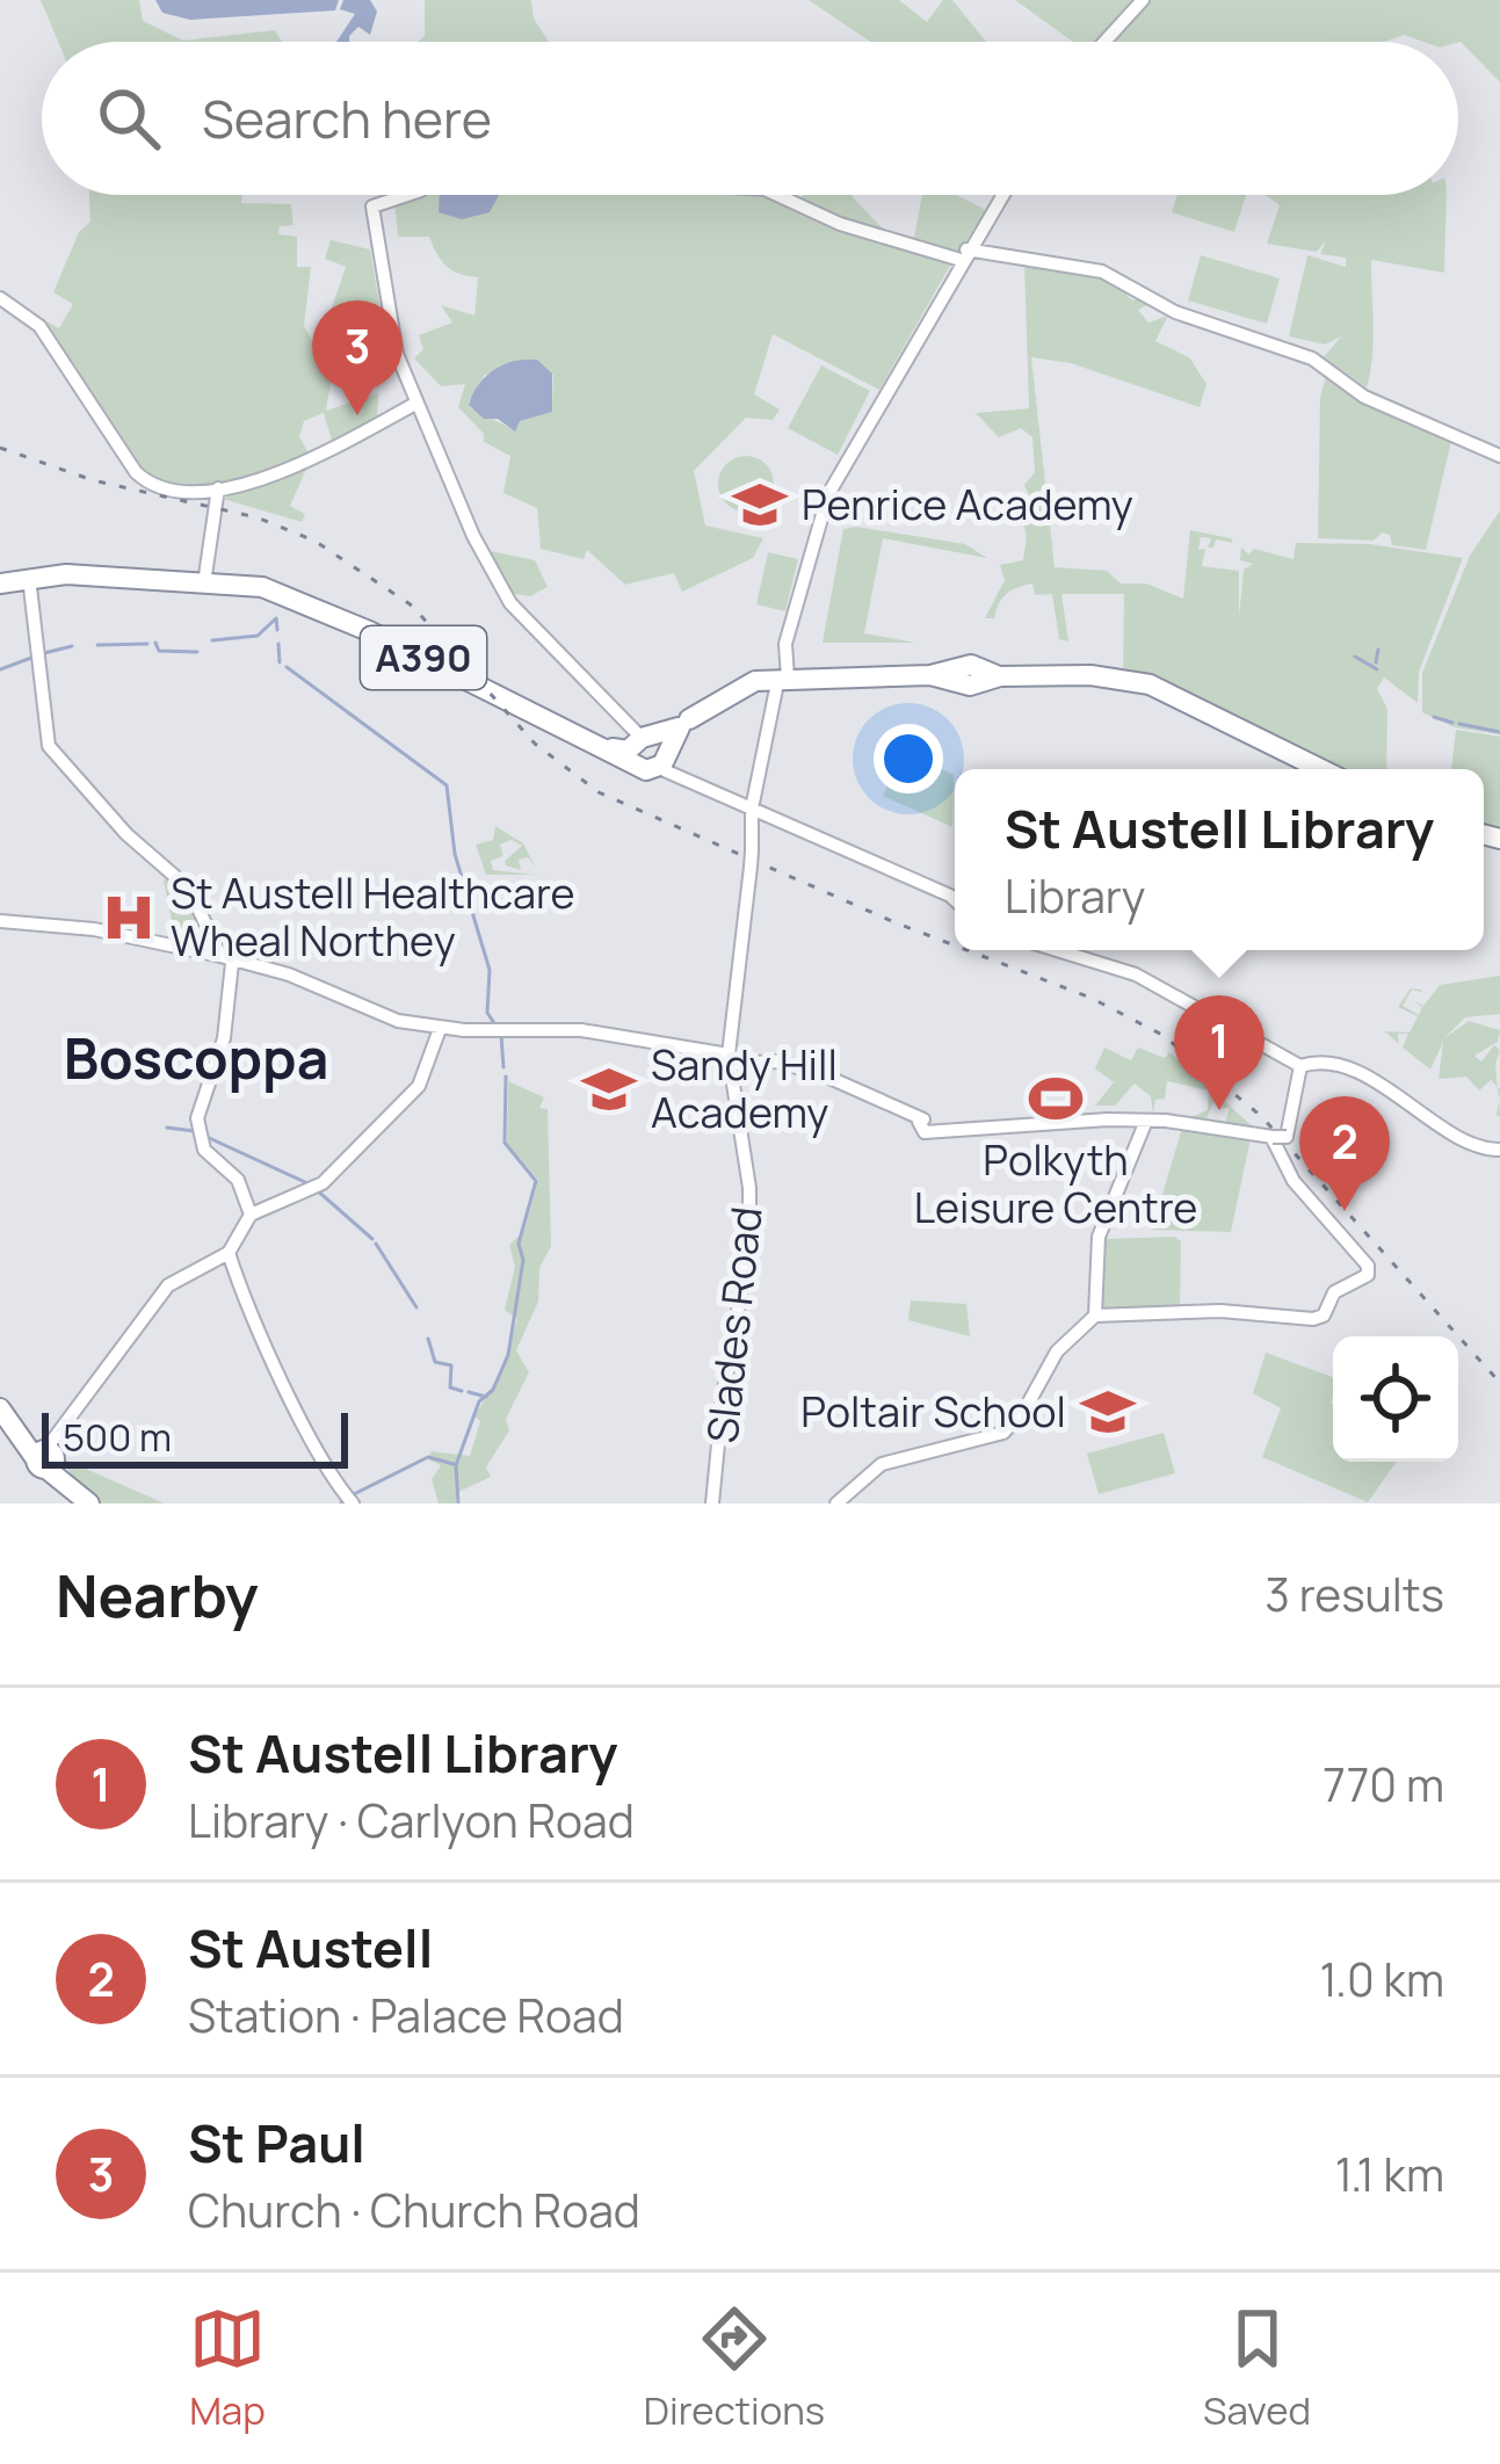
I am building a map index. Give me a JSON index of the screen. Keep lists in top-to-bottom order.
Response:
{
  "streets": {
    "highway": ["A390"],
    "street": ["Slades Road"]
  },
  "districts": ["Boscoppa"],
  "places": {
    "school or university": ["Penrice Academy", "Sandy Hill Academy", "Poltair School"],
    "hospital": ["St Austell Healthcare Wheal Northey"],
    "sports": ["Polkyth Leisure Centre"]
  },
  "scale_bar": "500 m",
  "page": {
    "search": "Search here",
    "pins": ["3", "1", "2"],
    "popup": ["St Austell Library", "Library"],
    "scale": "500 m",
    "heading": ["Nearby", "3 results"],
    "list": [
      {
        "mark": "1",
        "name": "St Austell Library",
        "note": "Library · Carlyon Road",
        "value": "770 m"
      },
      {
        "mark": "2",
        "name": "St Austell",
        "note": "Station · Palace Road",
        "value": "1.0 km"
      },
      {
        "mark": "3",
        "name": "St Paul",
        "note": "Church · Church Road",
        "value": "1.1 km"
      }
    ],
    "nav": ["Map", "Directions", "Saved"]
  }
}
